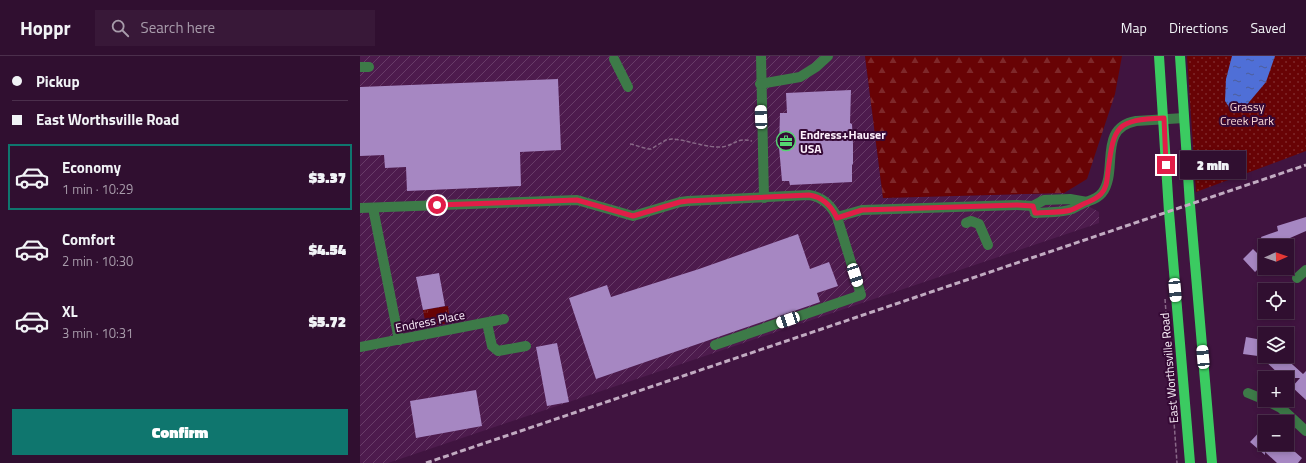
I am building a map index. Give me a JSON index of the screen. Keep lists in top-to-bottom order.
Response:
{
  "streets": {
    "main road": ["East Worthsville Road"],
    "street": ["Endress Place"]
  },
  "parks": ["Grassy Creek Park"],
  "places": {
    "office": ["Endress+Hauser USA"]
  },
  "north": "right",
  "page": {
    "header": "Hoppr",
    "search": "Search here",
    "nav": ["Map", "Directions", "Saved"],
    "banner": ["Pickup", "East Worthsville Road"],
    "list": [
      {
        "name": "Economy",
        "note": "1 min · 10:29",
        "value": "$3.37"
      },
      {
        "name": "Comfort",
        "note": "2 min · 10:30",
        "value": "$4.54"
      },
      {
        "name": "XL",
        "note": "3 min · 10:31",
        "value": "$5.72"
      }
    ],
    "bubble": "2 min",
    "map_buttons": ["+", "−"],
    "buttons": "Confirm"
  }
}
